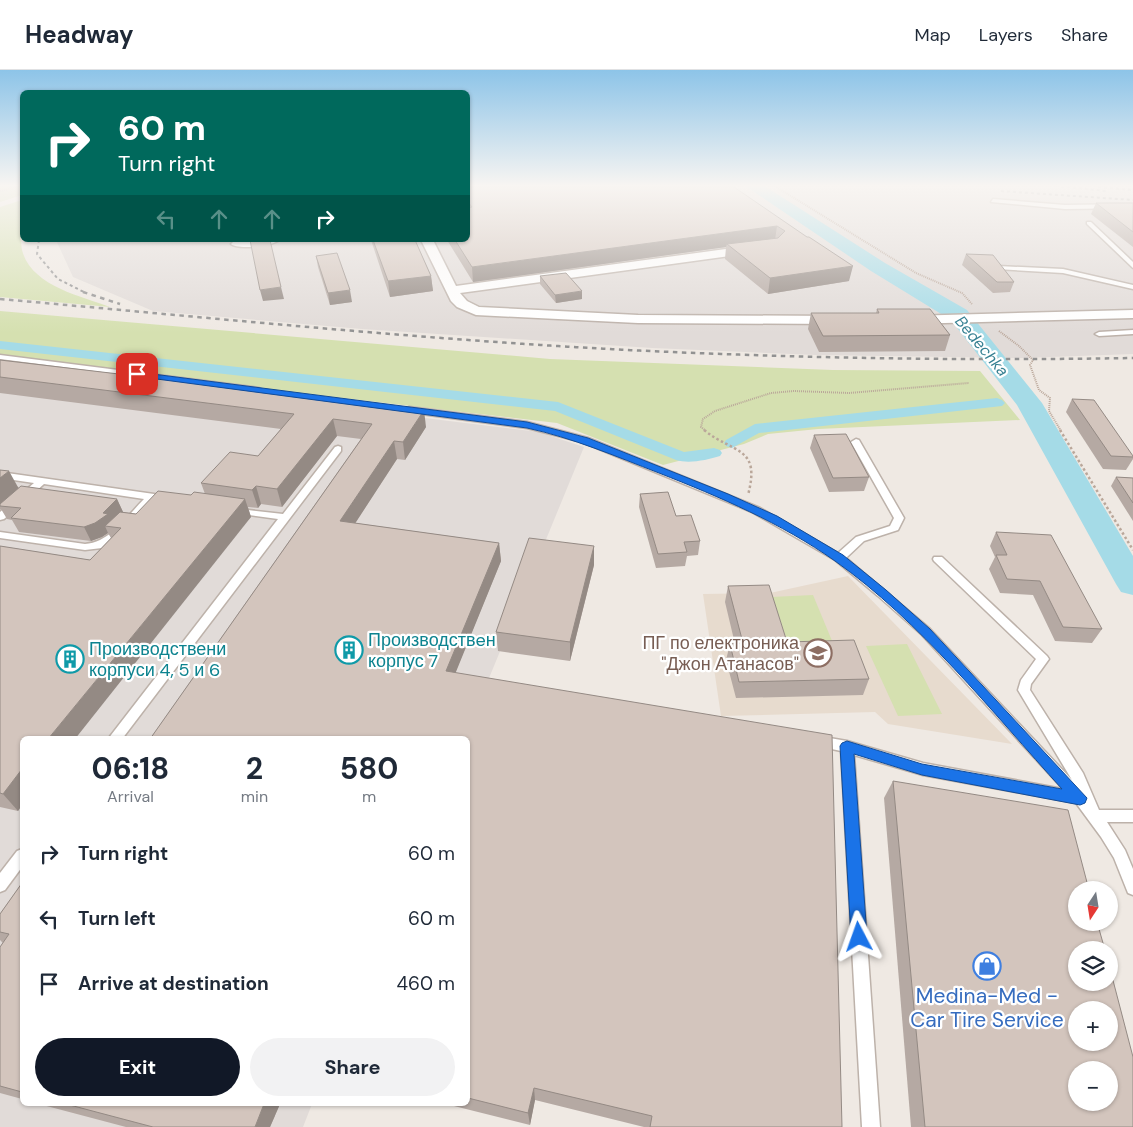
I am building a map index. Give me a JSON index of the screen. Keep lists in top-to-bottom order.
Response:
{
  "water": ["Bedechka"],
  "places": {
    "building": ["Производствeн корпус 7", "Производствени корпуси 4, 5 и 6"],
    "school or university": ["ПГ по електроника \"Джон Атанасов\""],
    "shop": ["Medina-Med - Car Tire Service"]
  },
  "north": "bottom",
  "page": {
    "header": "Headway",
    "nav": ["Map", "Layers", "Share"],
    "turn": ["60 m", "Turn right"],
    "eta": [
      "06:18",
      "Arrival",
      "2",
      "min",
      "580",
      "m"
    ],
    "list": [
      {
        "name": "Turn right",
        "value": "60 m"
      },
      {
        "name": "Turn left",
        "value": "60 m"
      },
      {
        "name": "Arrive at destination",
        "value": "460 m"
      }
    ],
    "map_buttons": ["+", "−"],
    "buttons": ["Exit", "Share"]
  }
}
